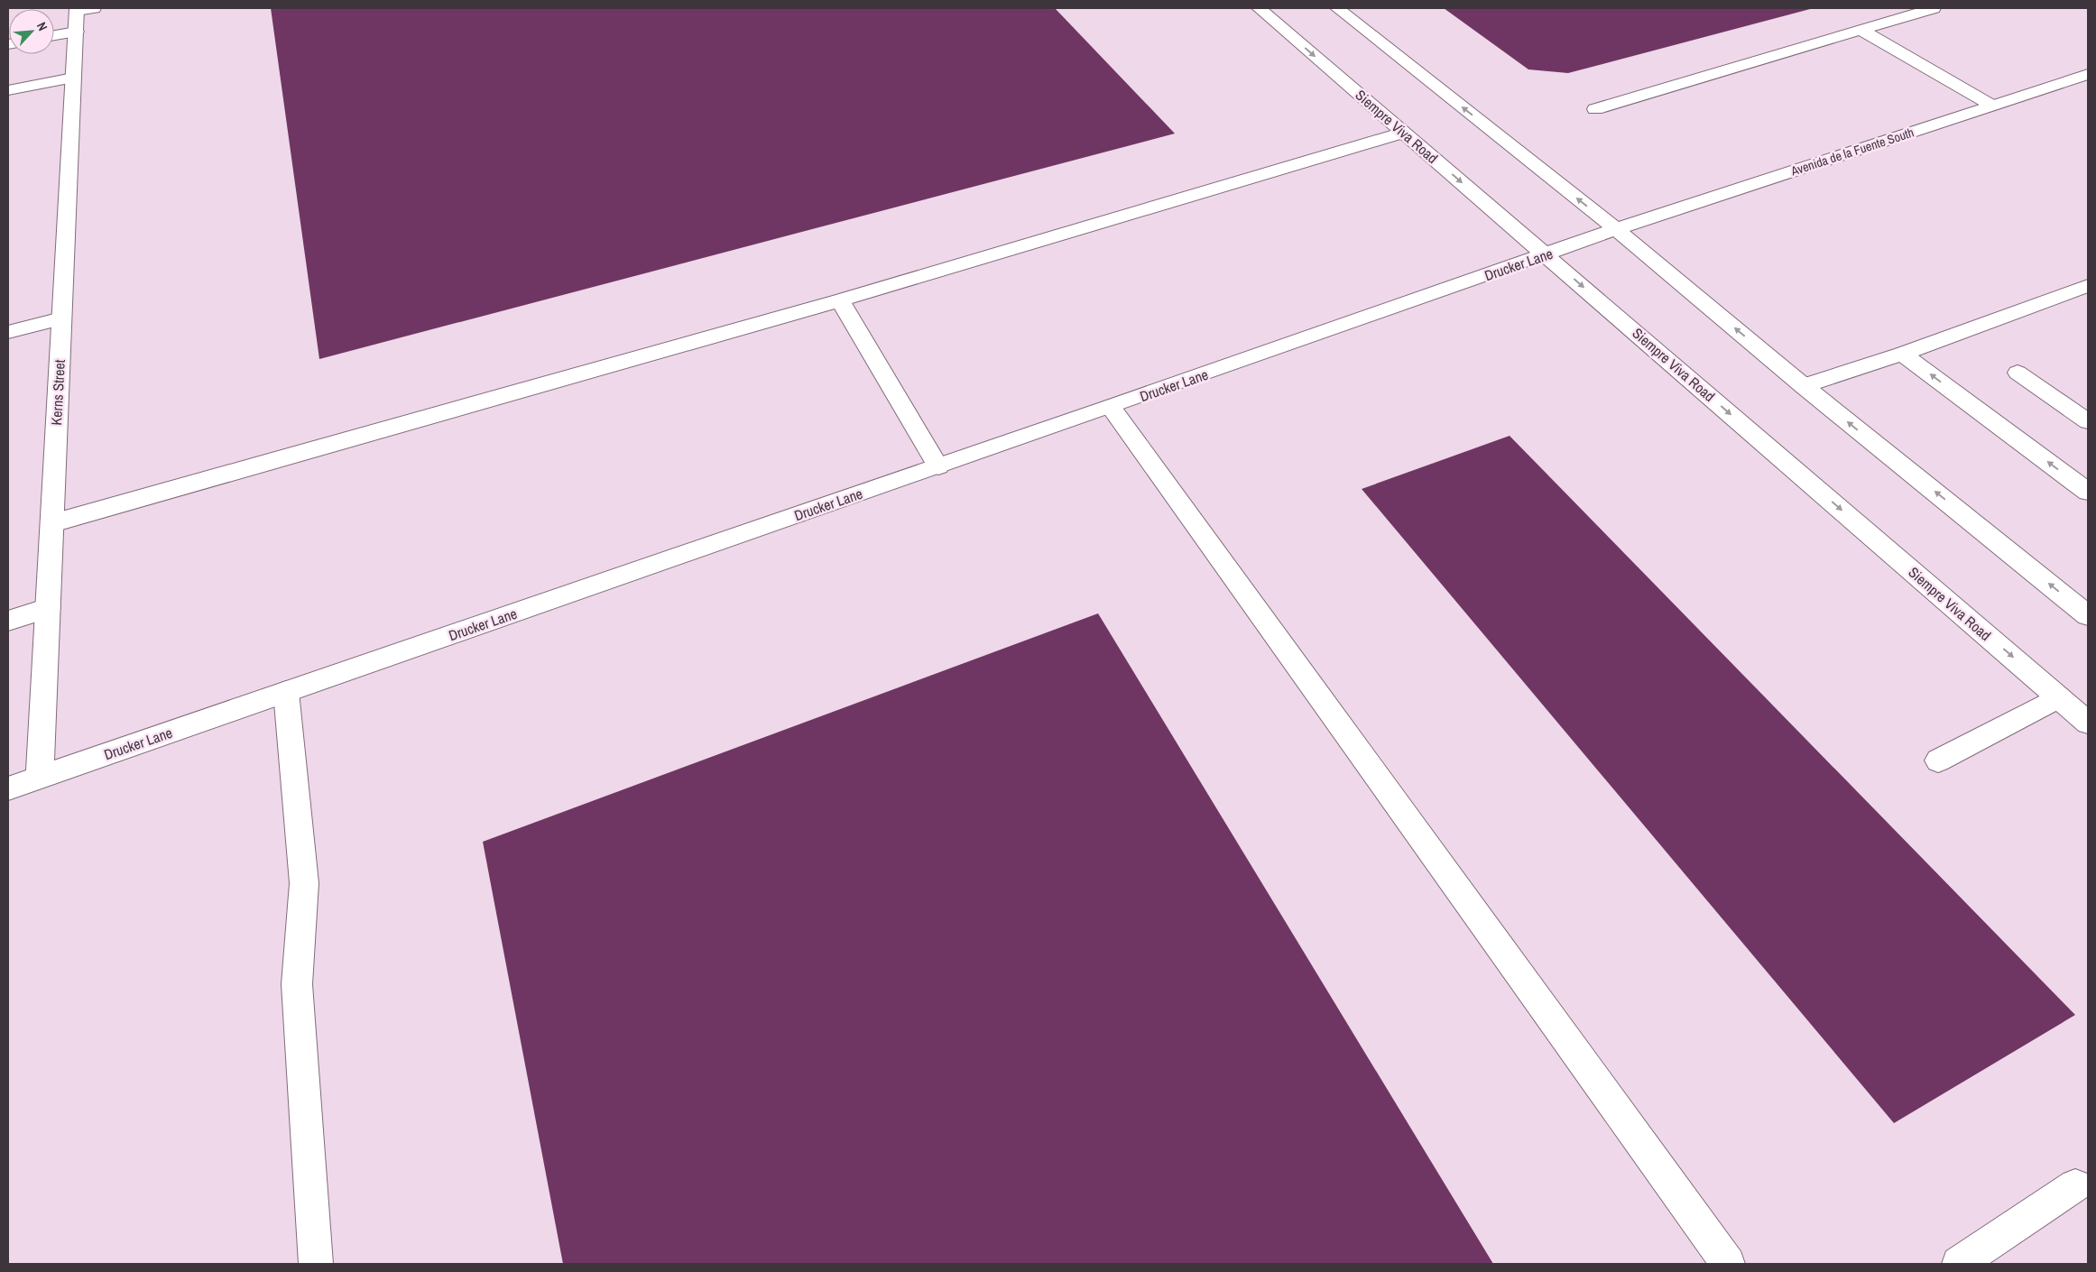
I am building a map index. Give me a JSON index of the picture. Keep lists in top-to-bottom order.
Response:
{
  "streets": {
    "street": [
      "Siempre Viva Road",
      "Avenida de la Fuente South",
      "Drucker Lane",
      "Kerns Street"
    ]
  },
  "crossings": [
    ["Siempre Viva Road", "Drucker Lane"],
    ["Avenida de la Fuente South", "Drucker Lane"],
    ["Drucker Lane", "Kerns Street"]
  ],
  "north": "top right"
}
